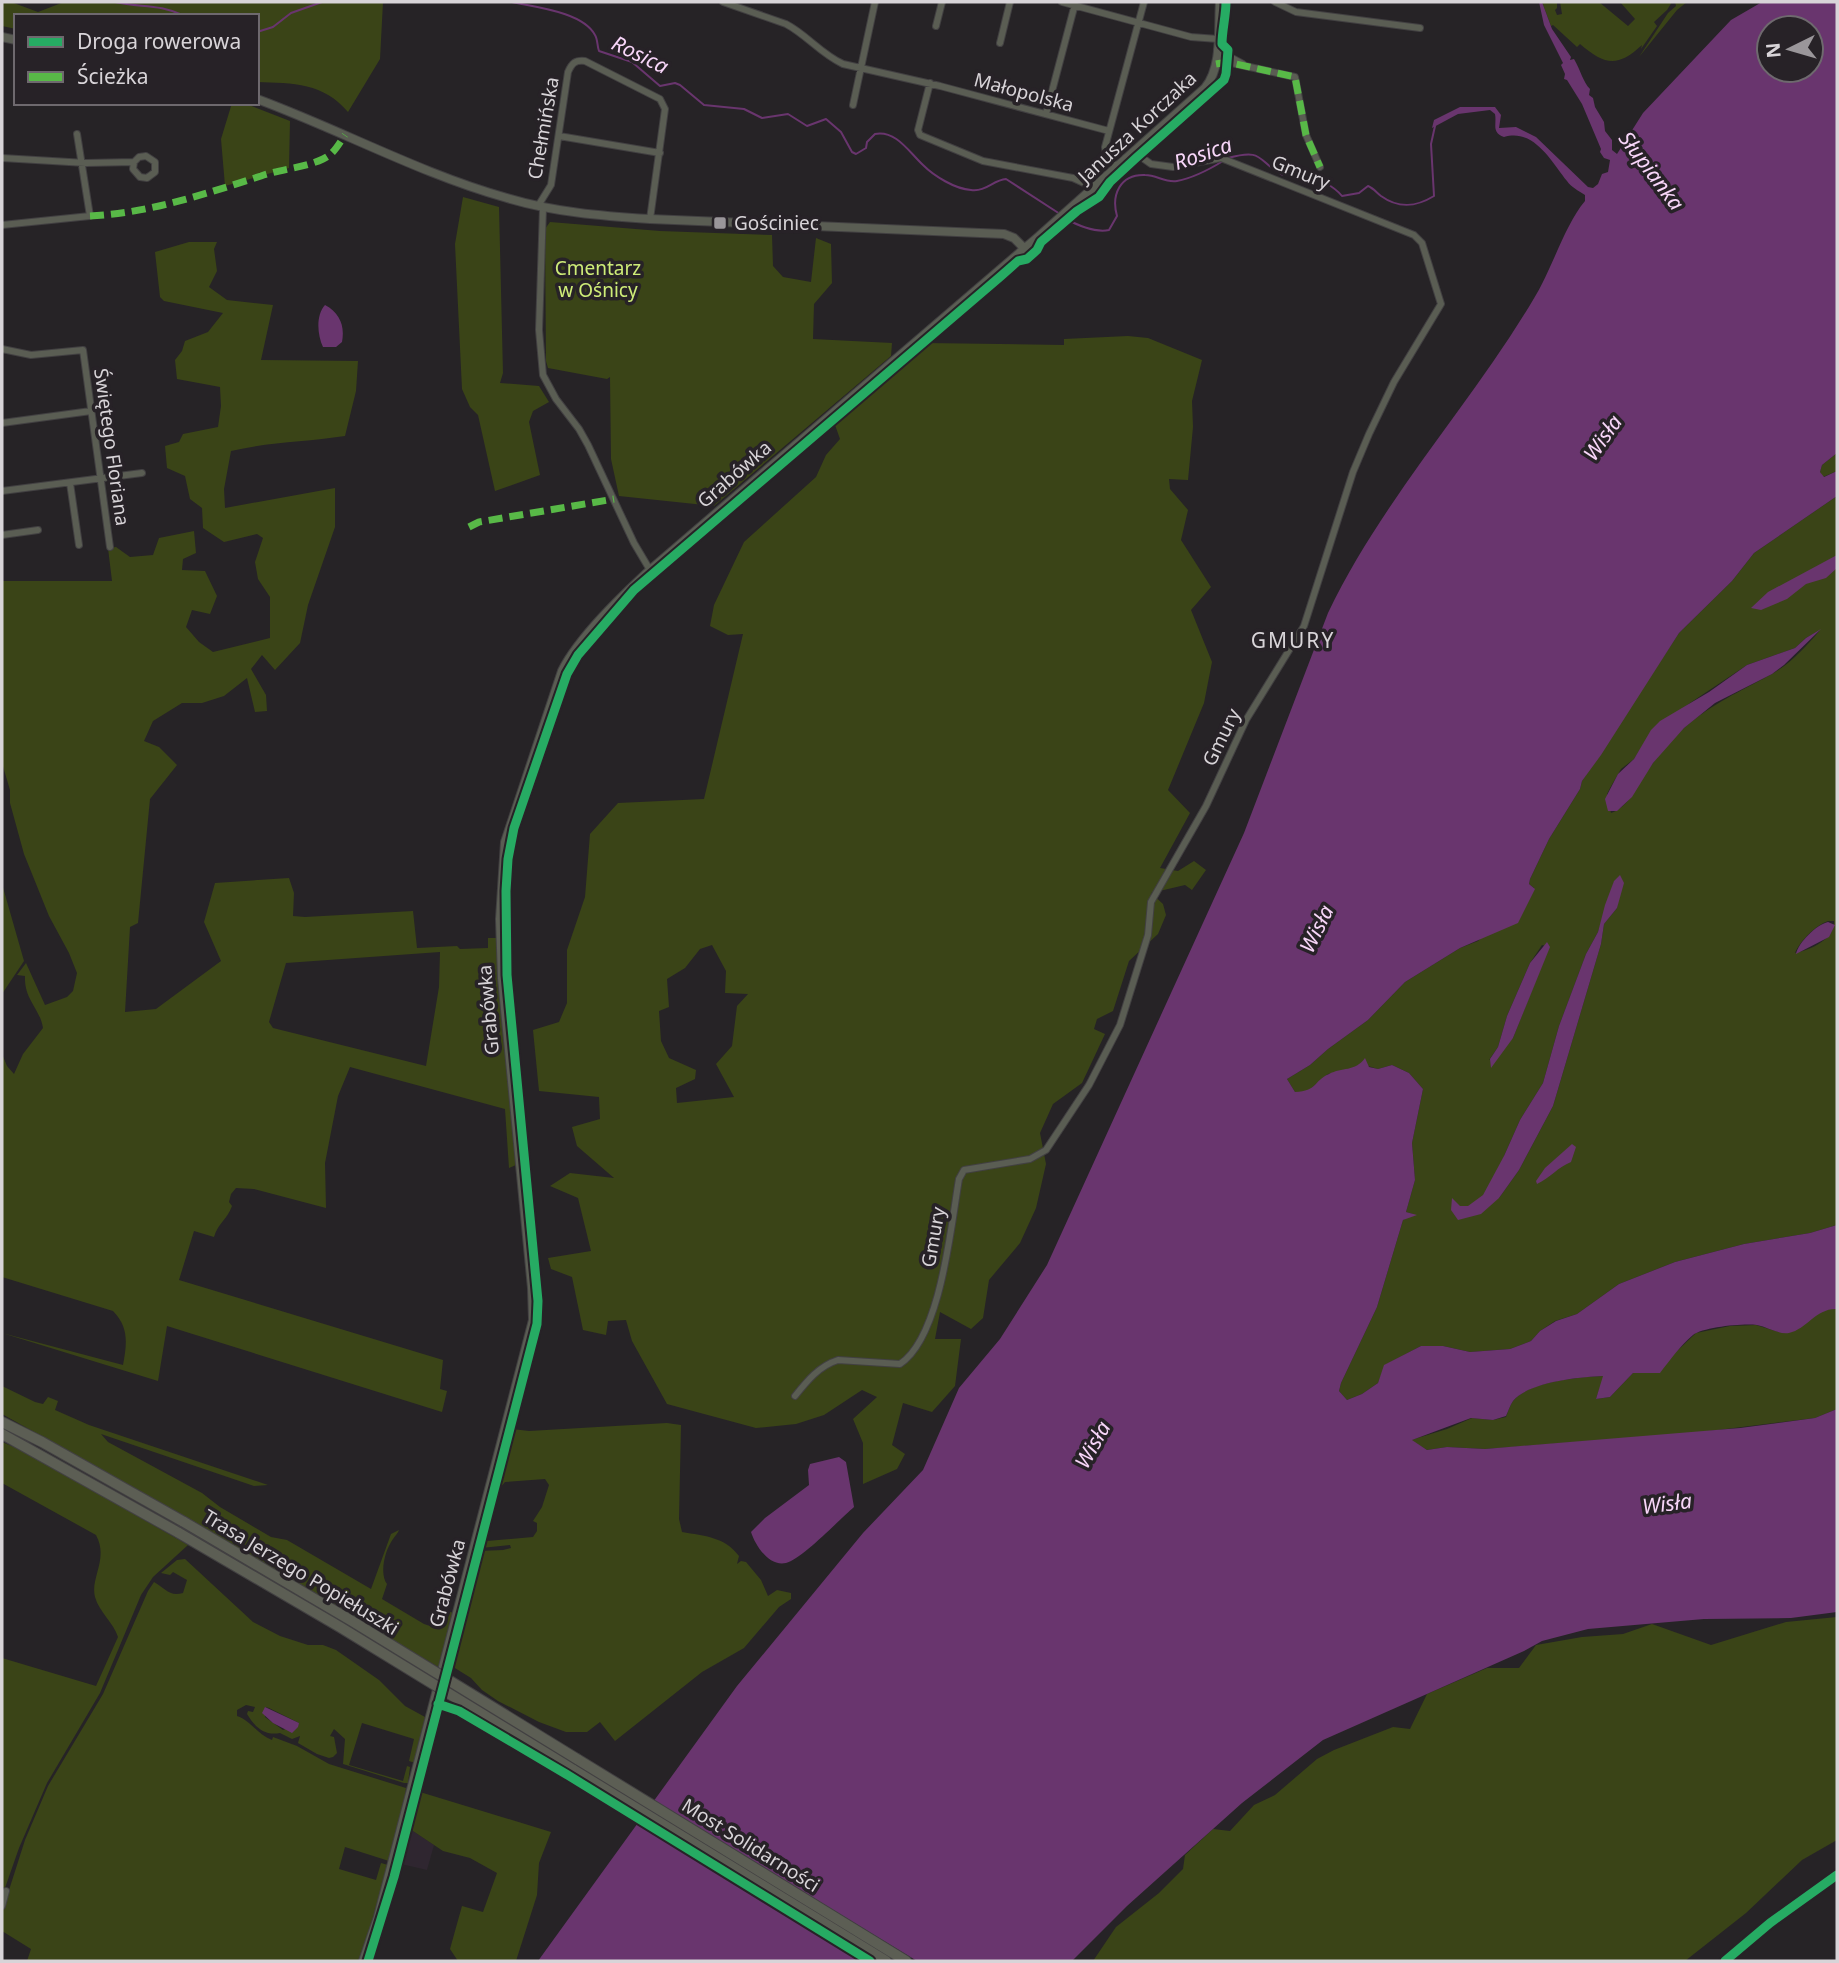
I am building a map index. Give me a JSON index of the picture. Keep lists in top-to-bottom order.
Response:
{
  "streets": {
    "main road": ["Trasa Jerzego Popiełuszki", "Most Solidarności"],
    "street": [
      "Małopolska",
      "Janusza Korczaka",
      "Chełmińska",
      "Gmury",
      "Świętego Floriana",
      "Grabówka"
    ]
  },
  "crossings": [
    ["Janusza Korczaka", "Gmury"],
    ["Janusza Korczaka", "Grabówka"],
    ["Trasa Jerzego Popiełuszki", "Most Solidarności"]
  ],
  "districts": ["GMURY"],
  "water": ["Rosica", "Słupianka", "Wisła"],
  "parks": ["Cmentarz w Ośnicy"],
  "places": {
    "transit": ["Gościniec"]
  },
  "legend": ["Droga rowerowa", "Ścieżka"],
  "north": "left"
}
